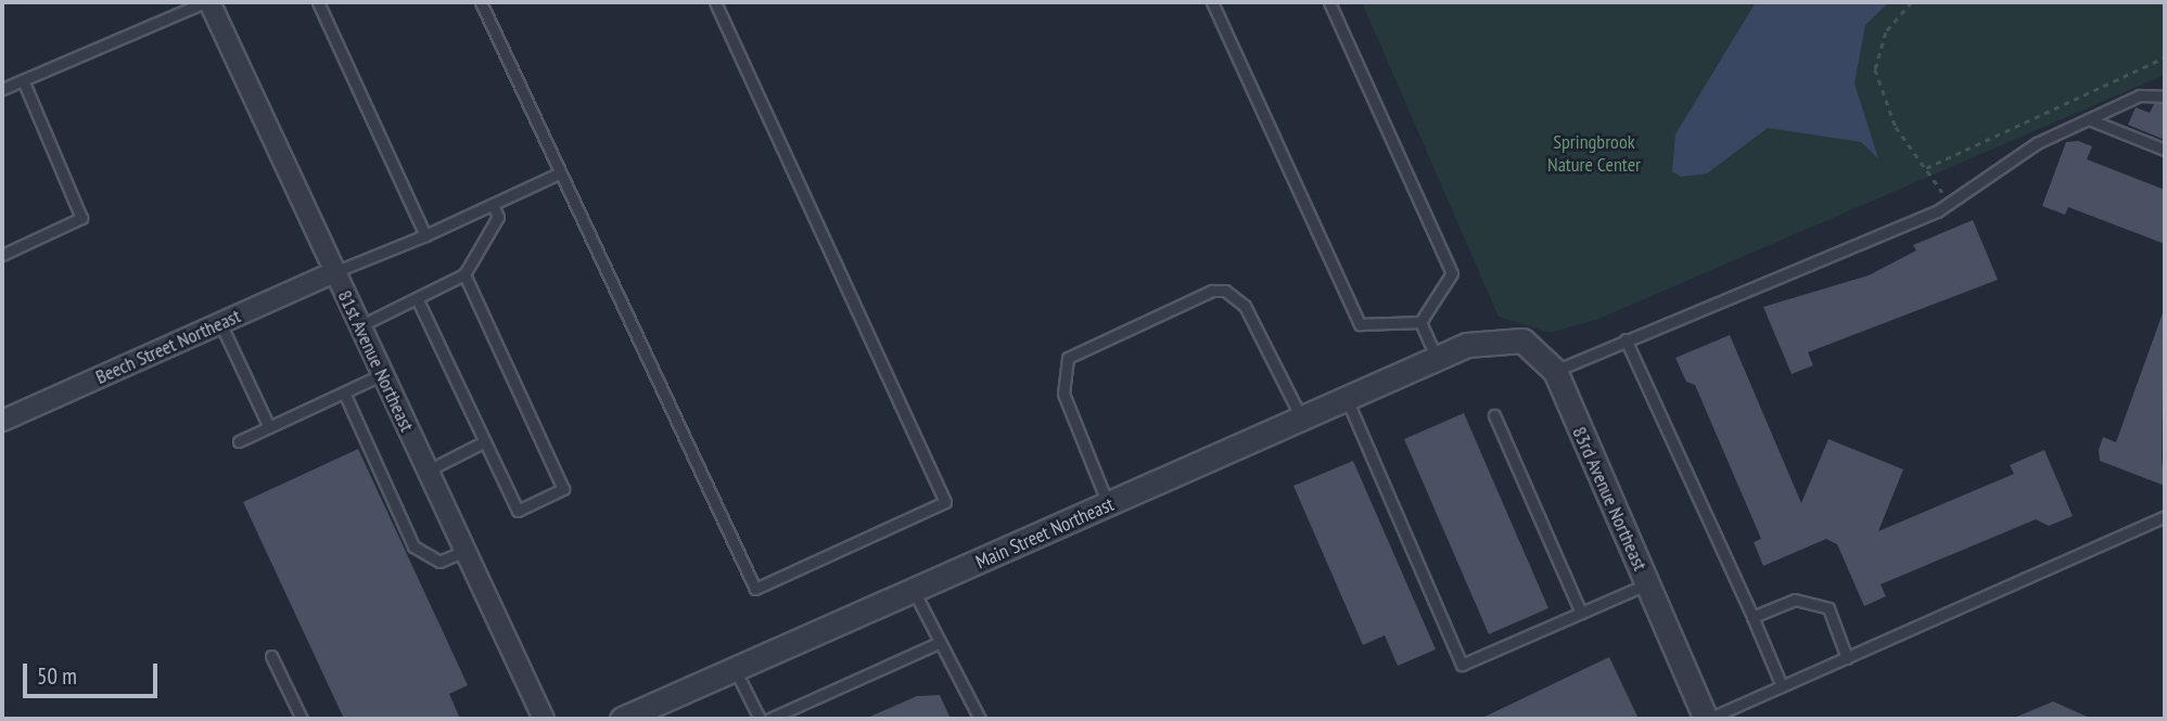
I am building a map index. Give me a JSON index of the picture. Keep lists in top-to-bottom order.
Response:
{
  "streets": {
    "street": [
      "Beech Street Northeast",
      "81st Avenue Northeast",
      "83rd Avenue Northeast",
      "Main Street Northeast"
    ]
  },
  "crossings": [
    ["Beech Street Northeast", "81st Avenue Northeast"],
    ["83rd Avenue Northeast", "Main Street Northeast"]
  ],
  "parks": ["Springbrook Nature Center"],
  "scale_bar": "50 m"
}
